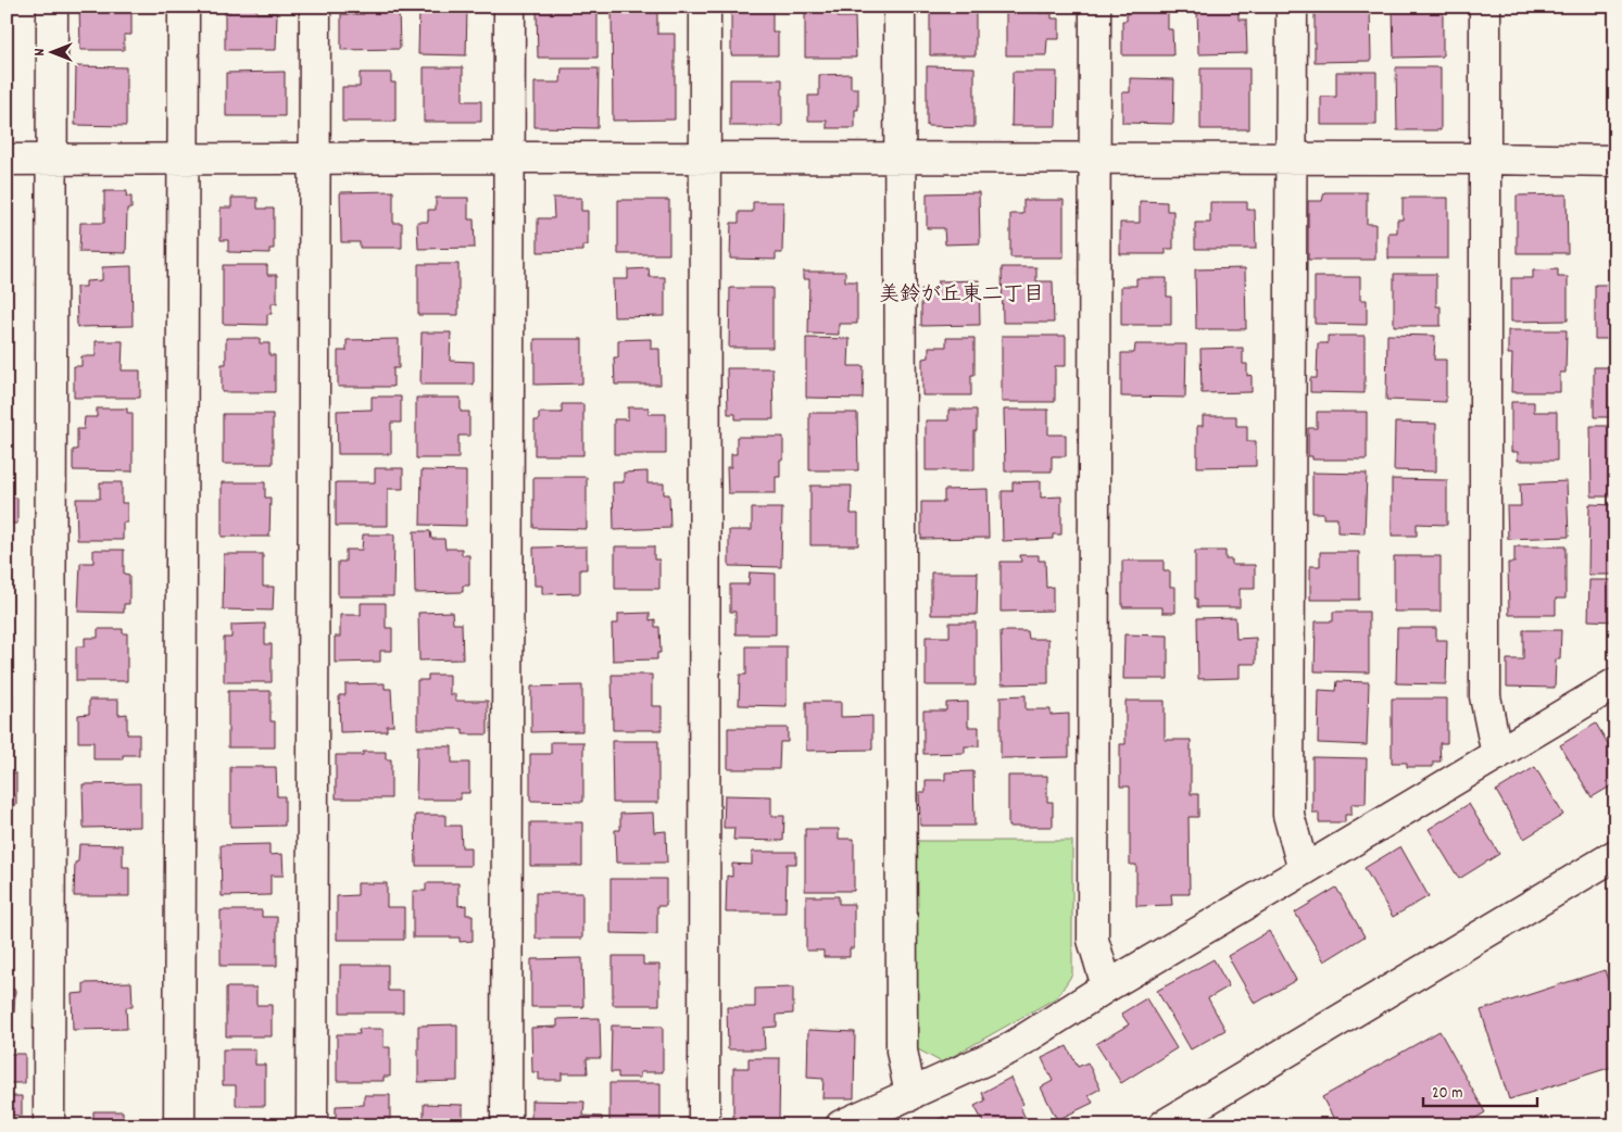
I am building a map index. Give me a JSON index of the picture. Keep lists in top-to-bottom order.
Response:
{
  "districts": ["美鈴が丘東二丁目"],
  "scale_bar": "20 m",
  "north": "left"
}
